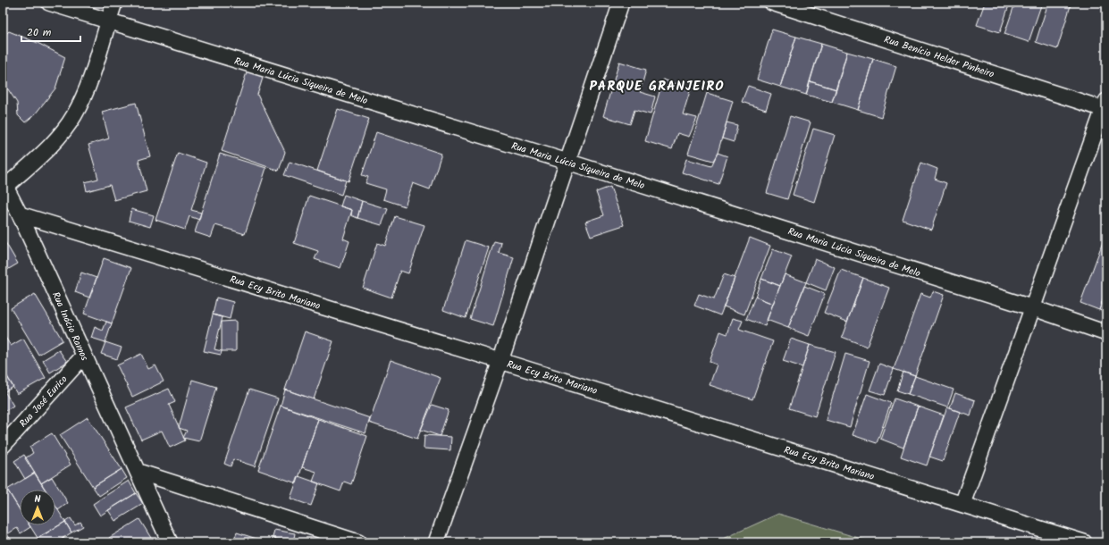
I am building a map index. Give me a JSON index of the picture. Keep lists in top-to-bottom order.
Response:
{
  "streets": {
    "street": [
      "Rua Benício Helder Pinheiro",
      "Rua Maria Lúcia Siqueira de Melo",
      "Rua Ecy Brito Mariano",
      "Rua Inácio Ramos",
      "Rua José Eurico"
    ]
  },
  "crossings": [
    ["Rua Ecy Brito Mariano", "Rua Inácio Ramos"],
    ["Rua Inácio Ramos", "Rua José Eurico"]
  ],
  "districts": ["PARQUE GRANJEIRO"],
  "scale_bar": "20 m",
  "north": "top"
}
